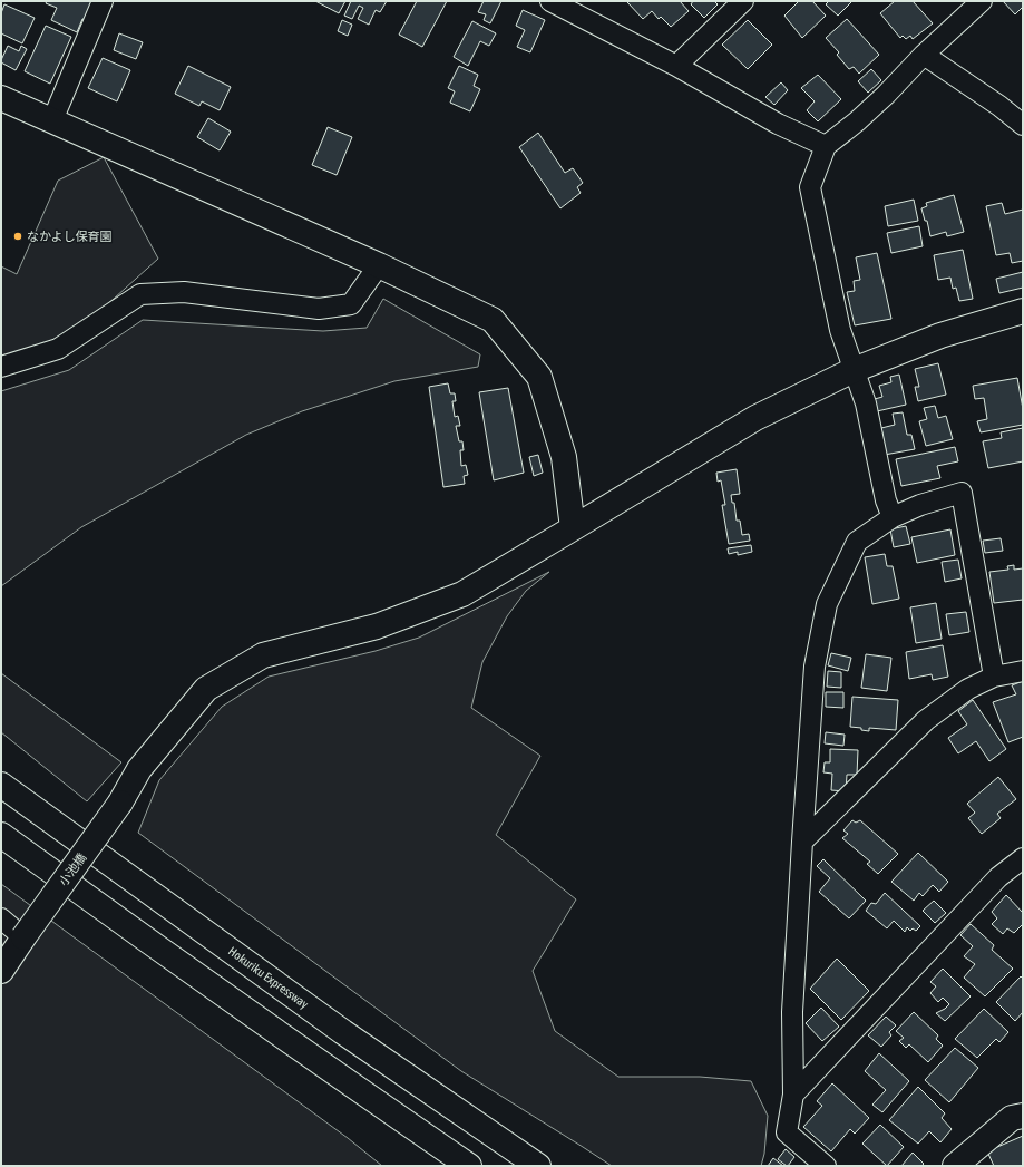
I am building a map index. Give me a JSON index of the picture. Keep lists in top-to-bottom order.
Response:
{
  "streets": {
    "main road": ["小池橋", "Hokuriku Expressway"]
  },
  "places": ["なかよし保育園"]
}
